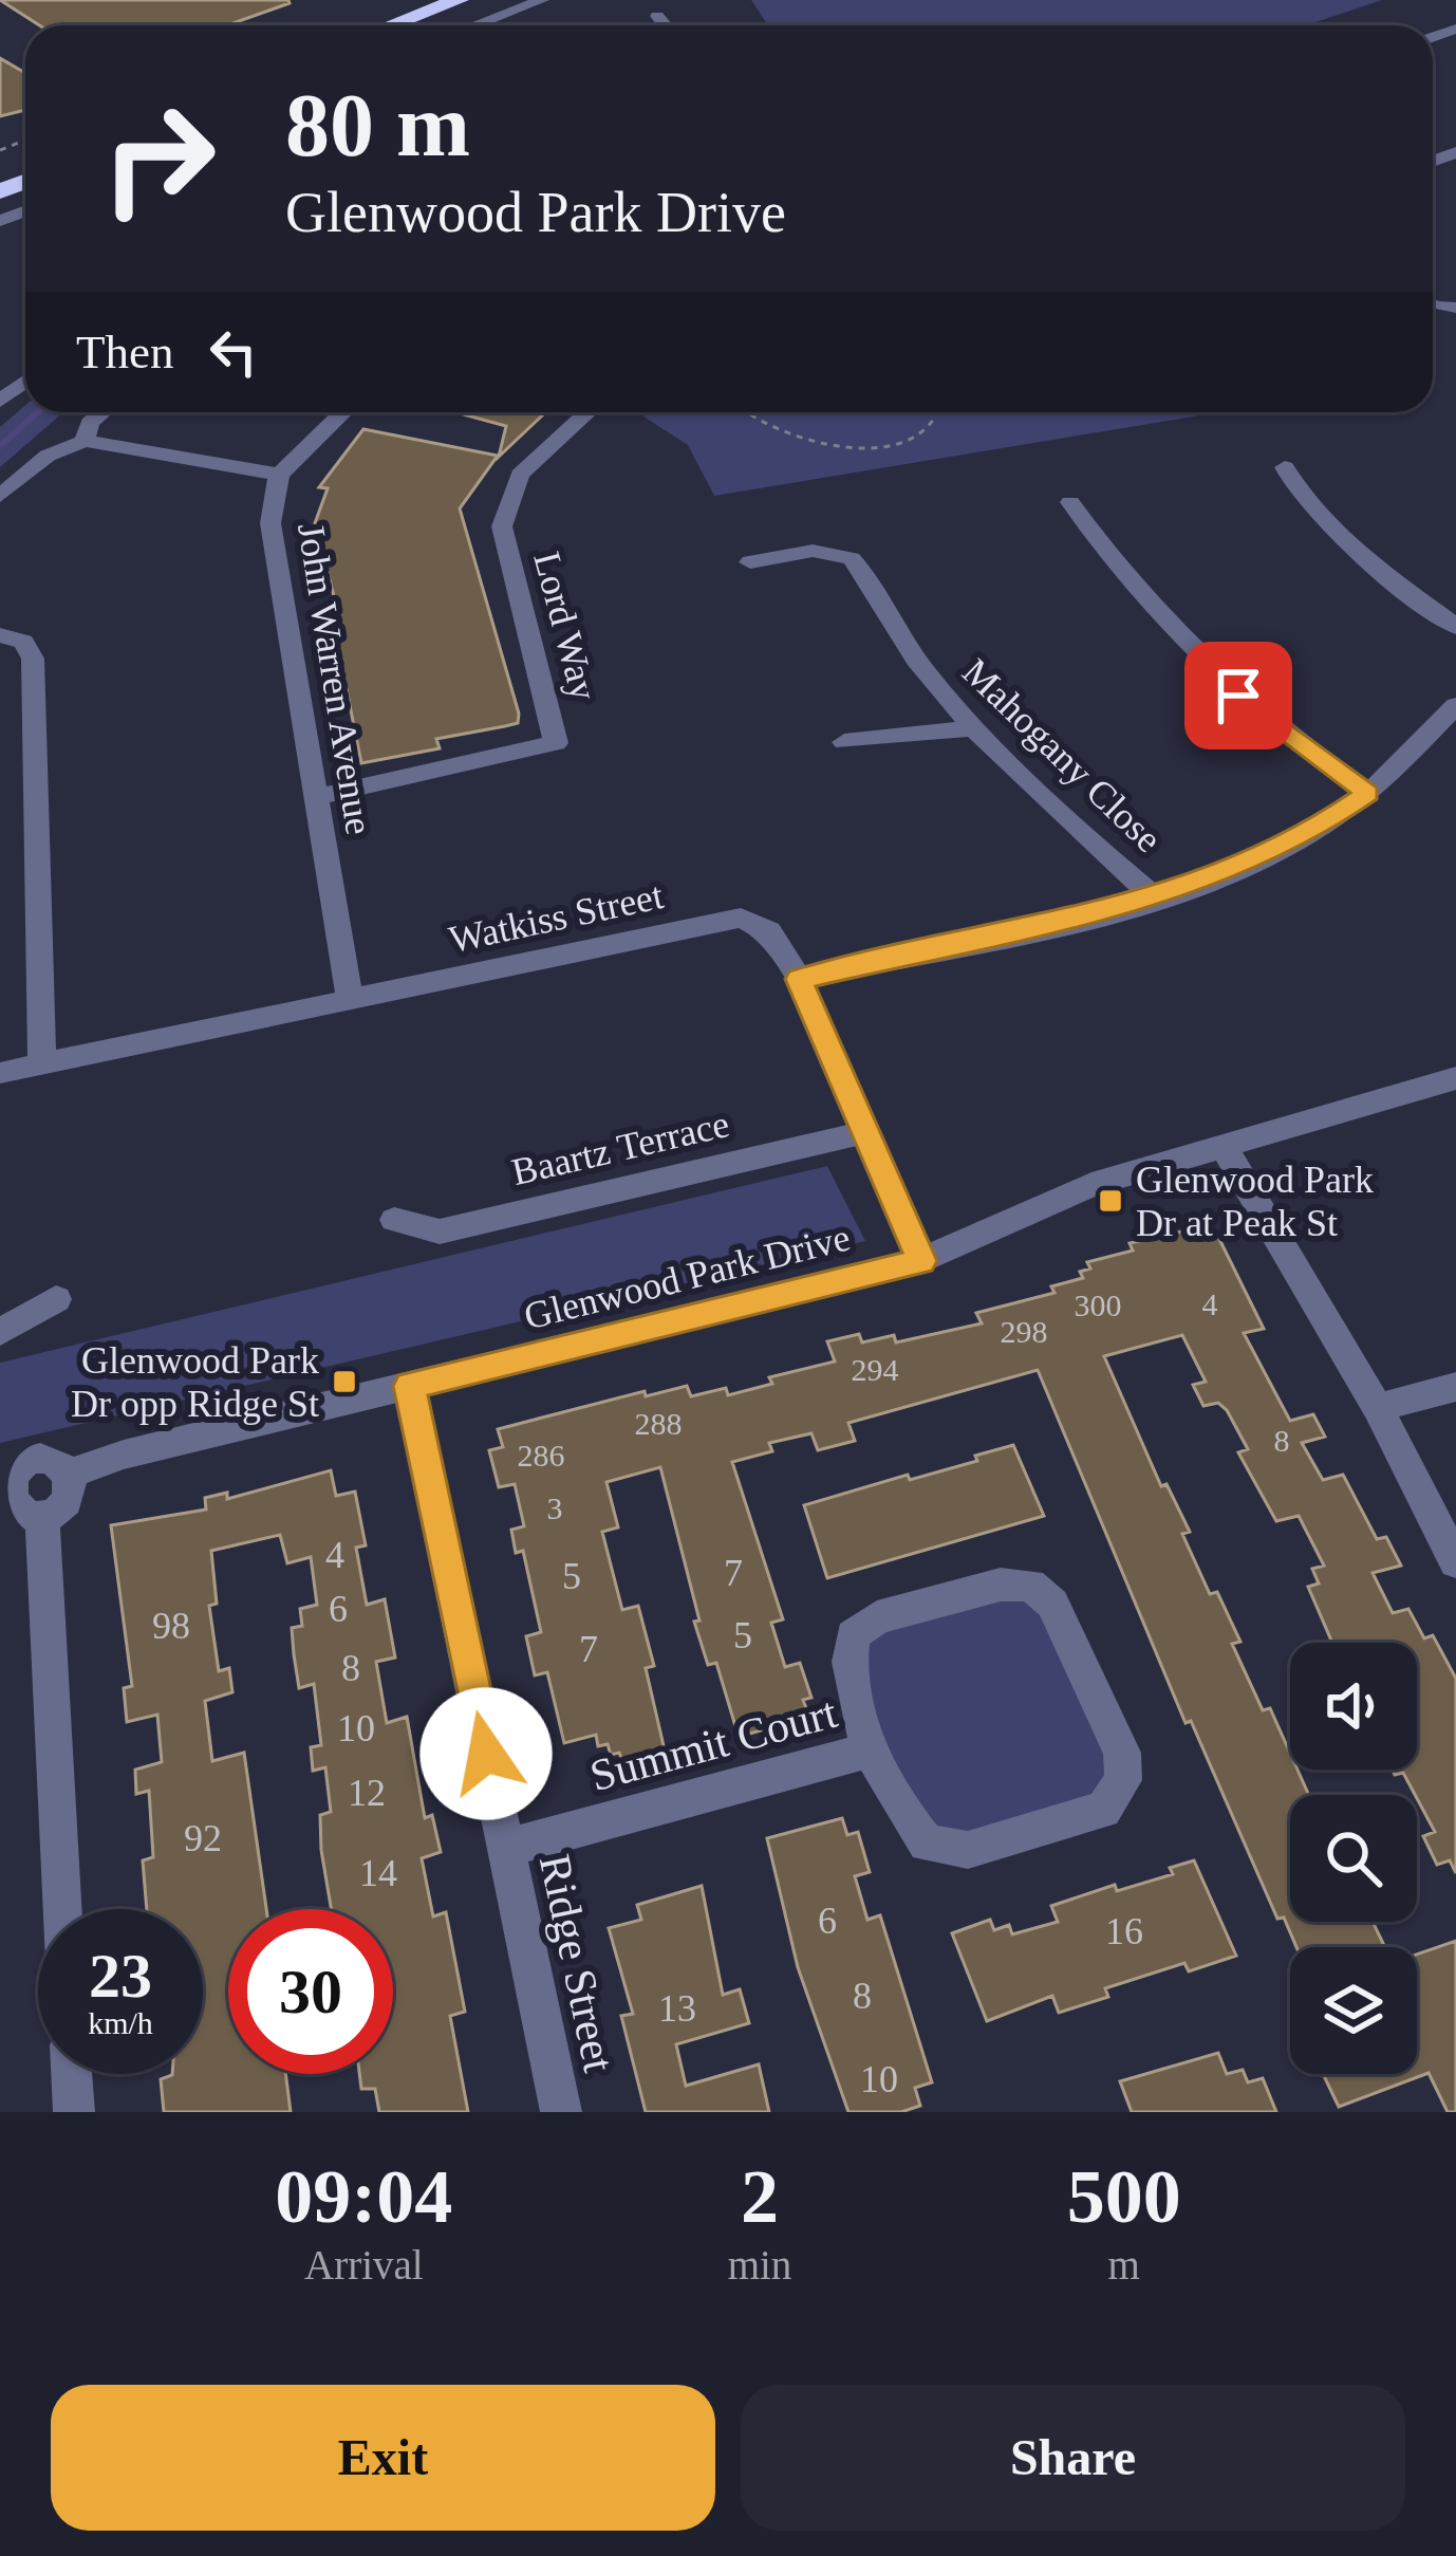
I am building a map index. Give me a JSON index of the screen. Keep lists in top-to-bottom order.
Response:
{
  "streets": {
    "street": [
      "Lord Way",
      "John Warren Avenue",
      "Mahogany Close",
      "Watkiss Street",
      "Baartz Terrace",
      "Glenwood Park Drive",
      "Summit Court",
      "Ridge Street"
    ]
  },
  "crossings": [
    ["Lord Way", "John Warren Avenue"],
    ["John Warren Avenue", "Watkiss Street"],
    ["Watkiss Street", "Baartz Terrace"],
    ["Watkiss Street", "Glenwood Park Drive"],
    ["Glenwood Park Drive", "Ridge Street"],
    ["Summit Court", "Ridge Street"]
  ],
  "places": {
    "transit": ["Glenwood Park Dr at Peak St", "Glenwood Park Dr opp Ridge St"]
  },
  "house_numbers": [
    "4",
    "300",
    "298",
    "294",
    "288",
    "8",
    "286",
    "3",
    "4",
    "7",
    "5",
    "6",
    "98",
    "5",
    "7",
    "8",
    "10",
    "12",
    "92",
    "14",
    "6",
    "16",
    "8",
    "13",
    "10"
  ],
  "page": {
    "turn": ["80 m", "Glenwood Park Drive"],
    "then": "Then",
    "speed": "23 km/h",
    "limit": "30",
    "eta": [
      "09:04",
      "Arrival",
      "2",
      "min",
      "500",
      "m"
    ],
    "buttons": ["Exit", "Share"]
  }
}
